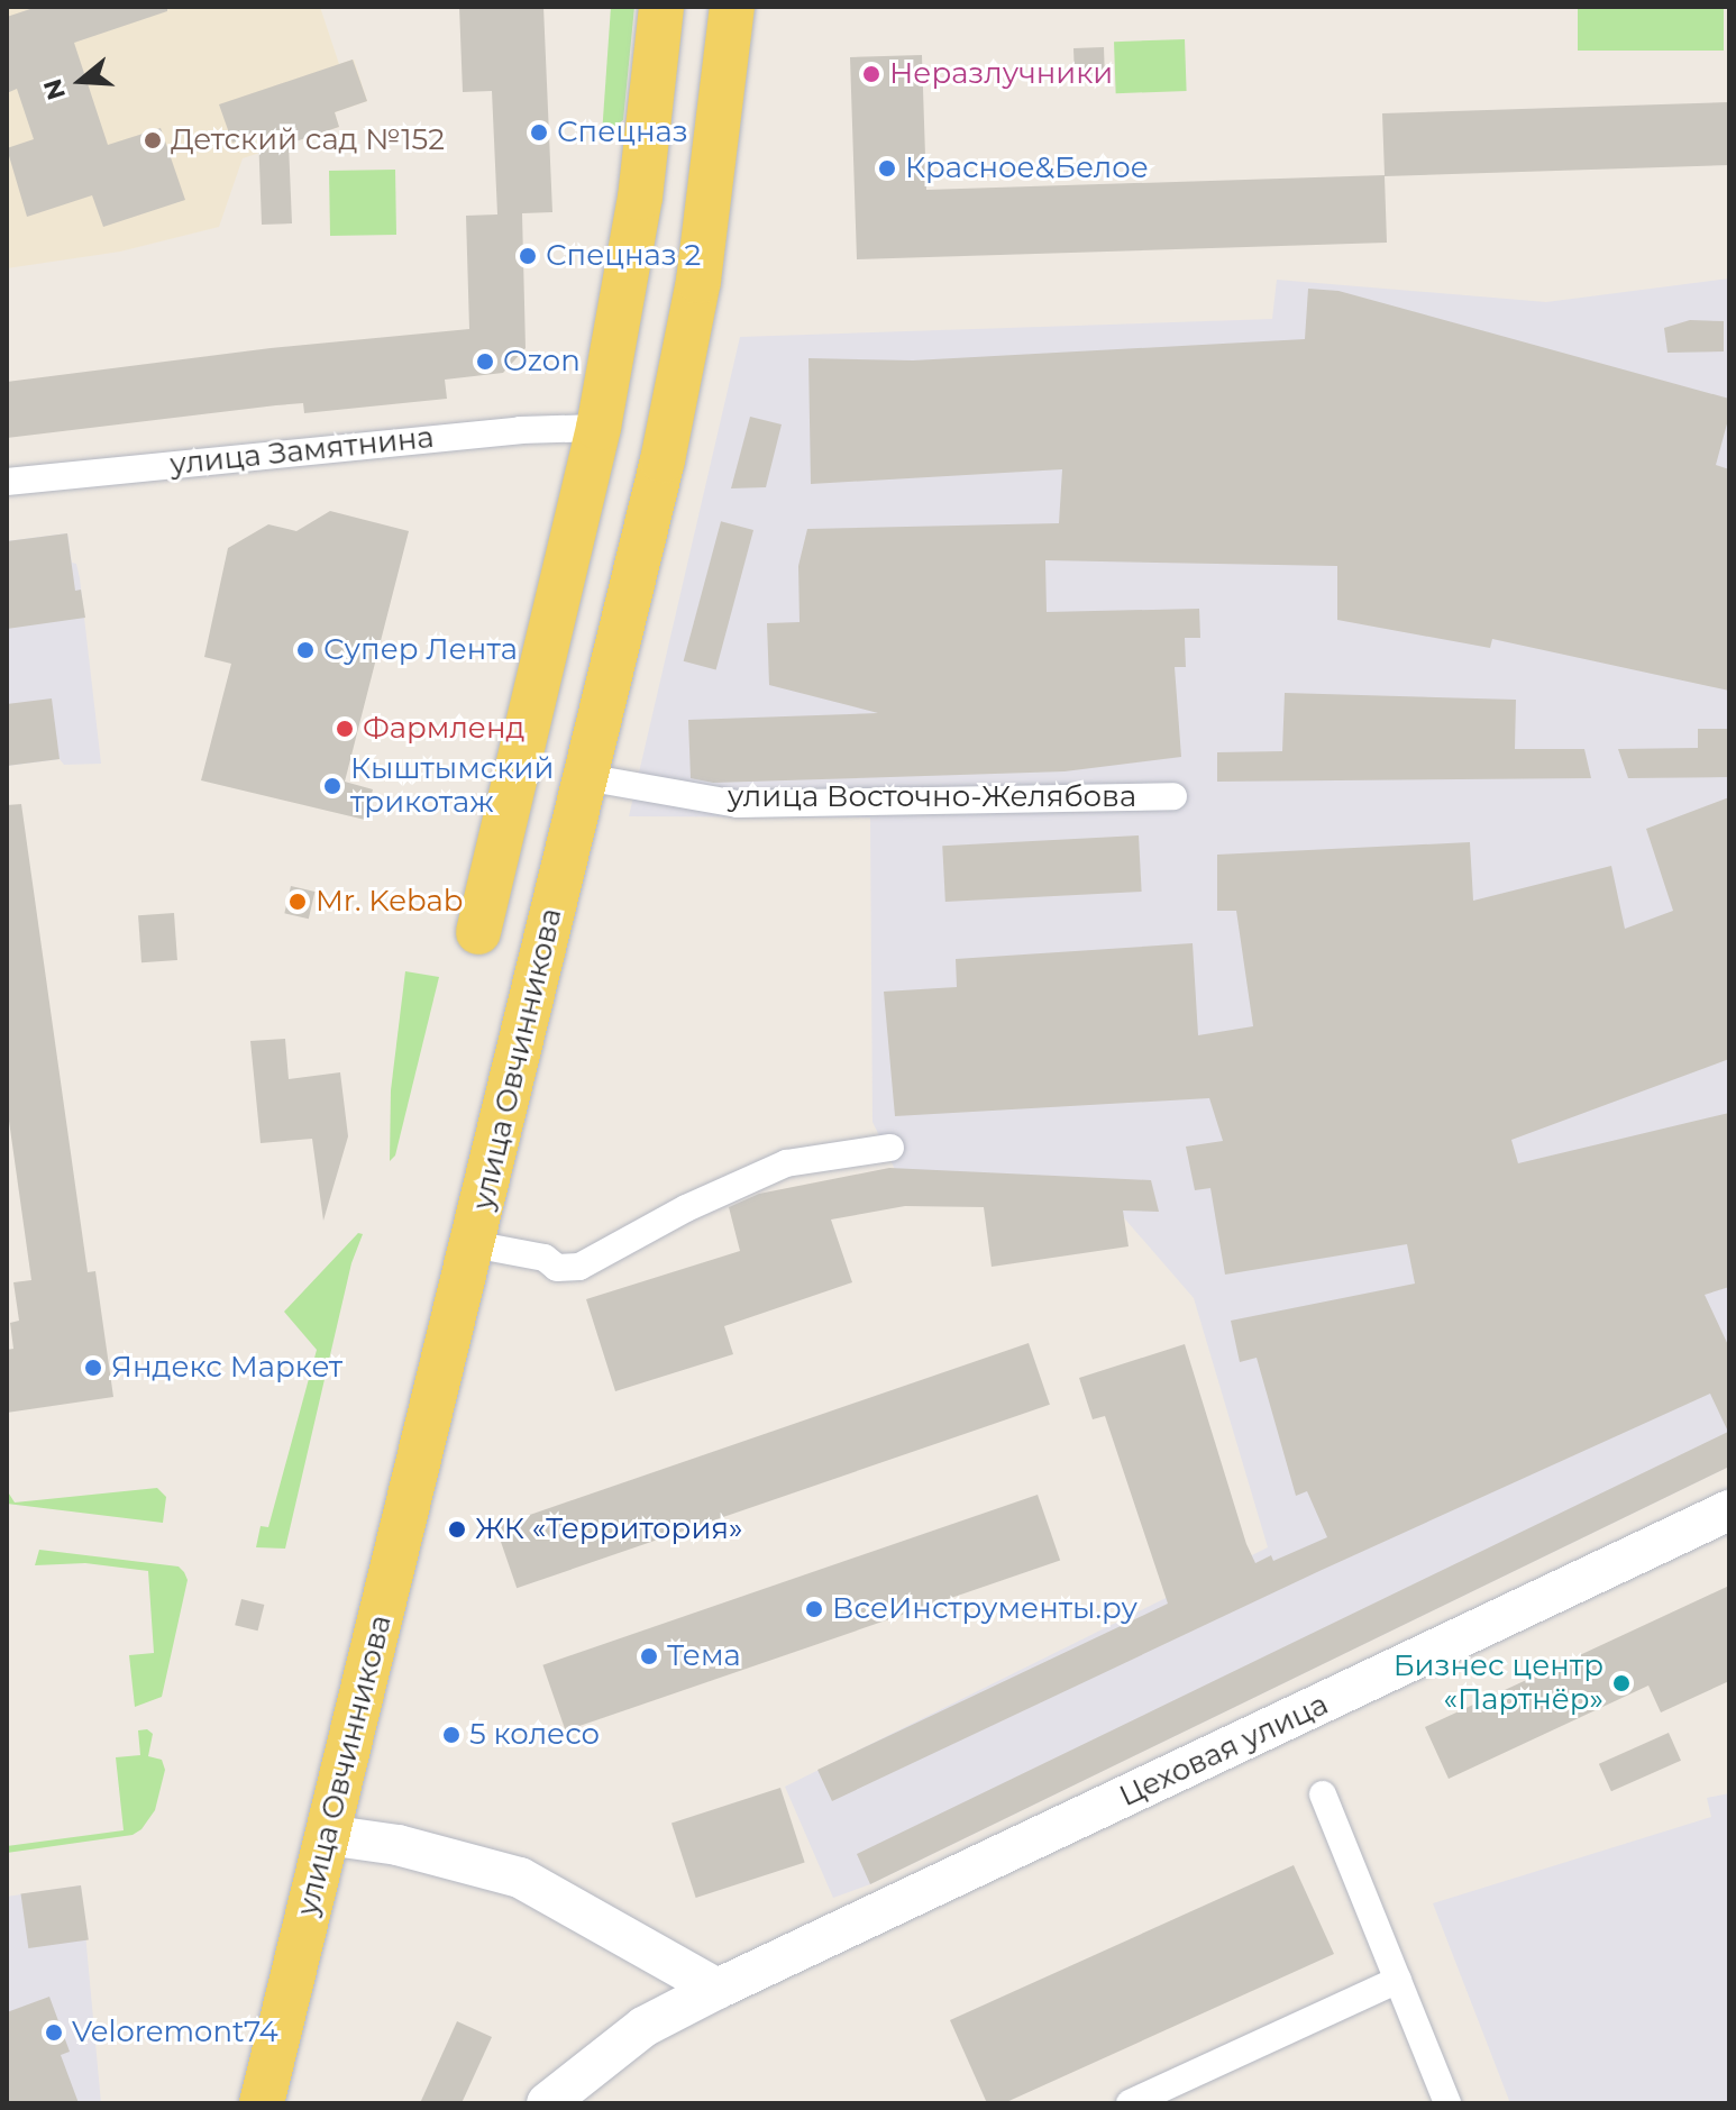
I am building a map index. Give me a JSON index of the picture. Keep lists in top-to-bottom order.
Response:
{
  "streets": {
    "main road": ["улица Овчинникова", "Цеховая улица"],
    "street": ["улица Замятнина", "улица Восточно-Желябова"]
  },
  "crossings": [
    ["улица Восточно-Желябова", "улица Овчинникова"]
  ],
  "places": [
    "Неразлучники",
    "Спецназ",
    "Детский сад №152",
    "Красное&Белое",
    "Спецназ 2",
    "Ozon",
    "Супер Лента",
    "Фармленд",
    "Кыштымский трикотаж",
    "Mr. Kebab",
    "Яндекс Маркет",
    "ЖК «Территория»",
    "ВсеИнструменты.ру",
    "Тема",
    "Бизнес центр «Партнёр»",
    "5 колесо",
    "Veloremont74"
  ],
  "north": "left"
}
